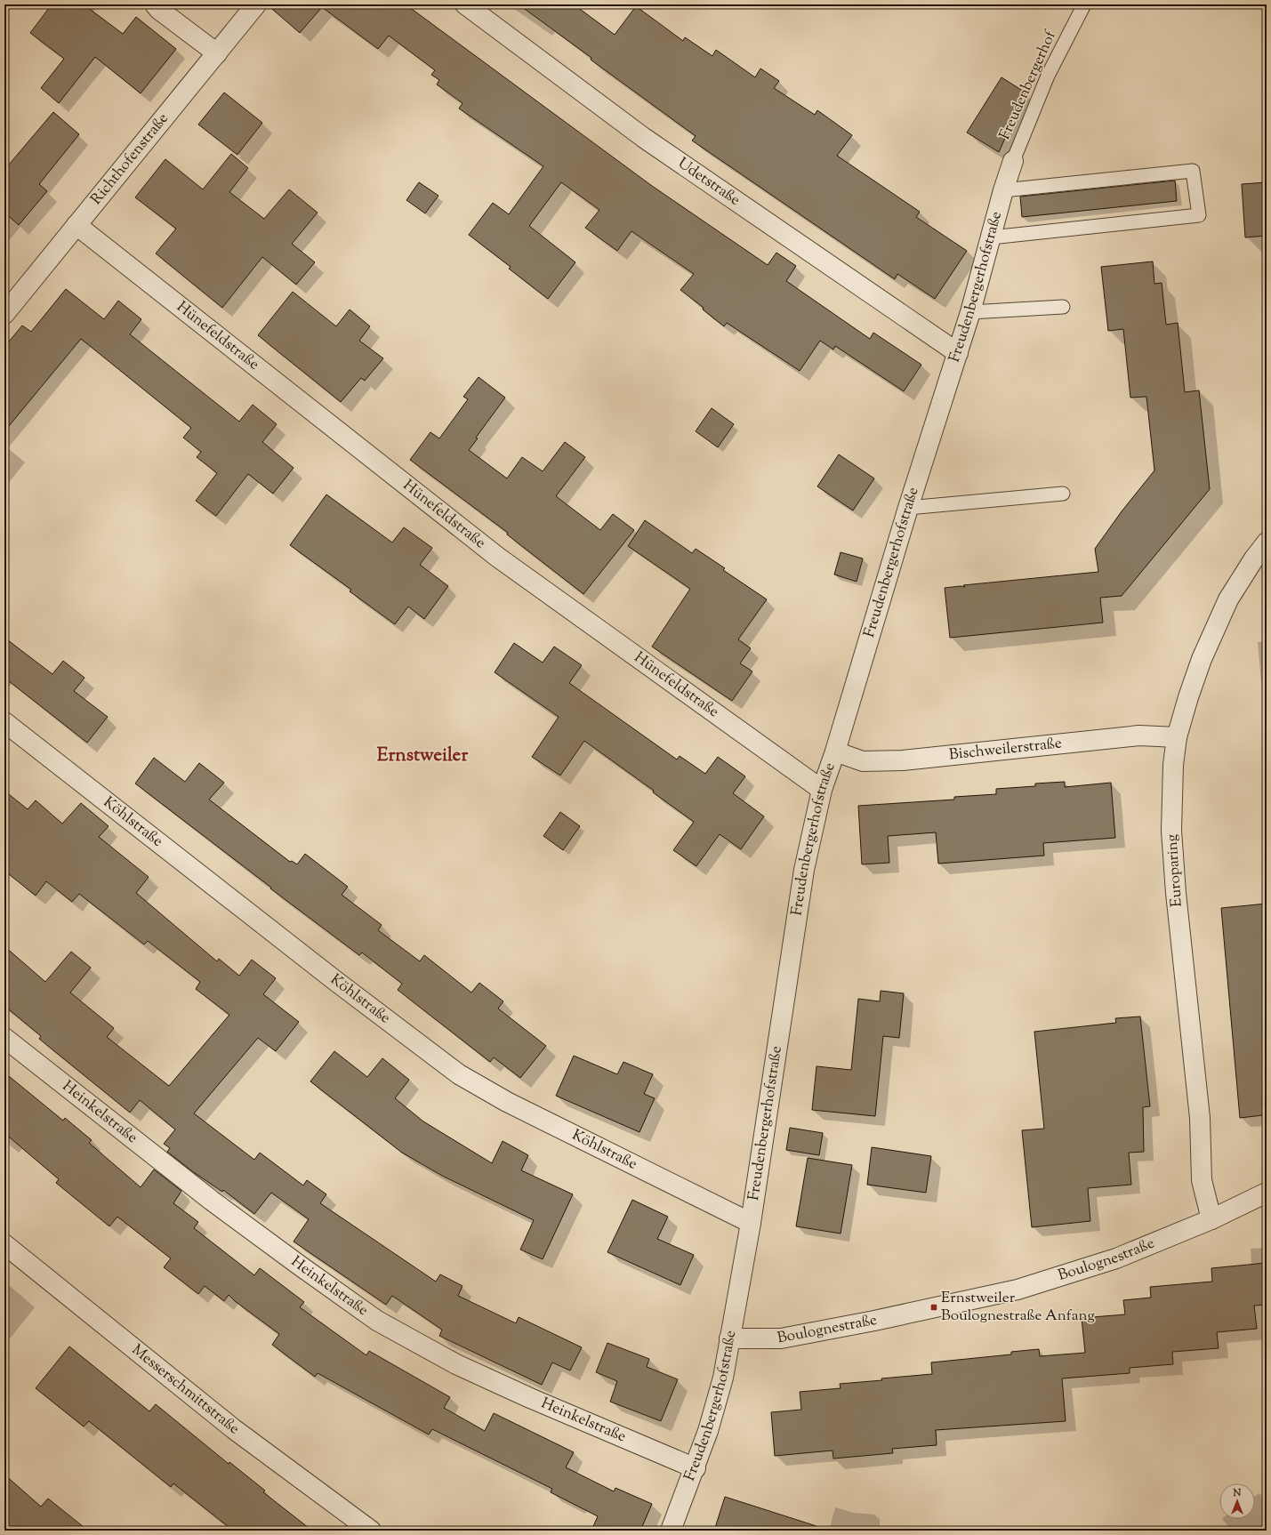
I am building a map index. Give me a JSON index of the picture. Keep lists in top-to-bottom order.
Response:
{
  "streets": {
    "street": [
      "Richthofenstraße",
      "Udetstraße",
      "Freudenbergerhofstraße",
      "Hünefeldstraße",
      "Bischweilerstraße",
      "Köhlstraße",
      "Europaring",
      "Heinkelstraße",
      "Boulognestraße",
      "Messerschmittstraße"
    ],
    "lane": ["Freudenbergerhof"]
  },
  "crossings": [
    ["Freudenbergerhof", "Freudenbergerhofstraße"],
    ["Richthofenstraße", "Hünefeldstraße"],
    ["Udetstraße", "Freudenbergerhofstraße"],
    ["Freudenbergerhofstraße", "Hünefeldstraße"],
    ["Freudenbergerhofstraße", "Bischweilerstraße"],
    ["Freudenbergerhofstraße", "Köhlstraße"],
    ["Freudenbergerhofstraße", "Heinkelstraße"],
    ["Freudenbergerhofstraße", "Boulognestraße"],
    ["Bischweilerstraße", "Europaring"],
    ["Europaring", "Boulognestraße"]
  ],
  "districts": ["Ernstweiler"],
  "places": {
    "transit": ["Ernstweiler Boulognestraße Anfang"]
  },
  "north": "top"
}
